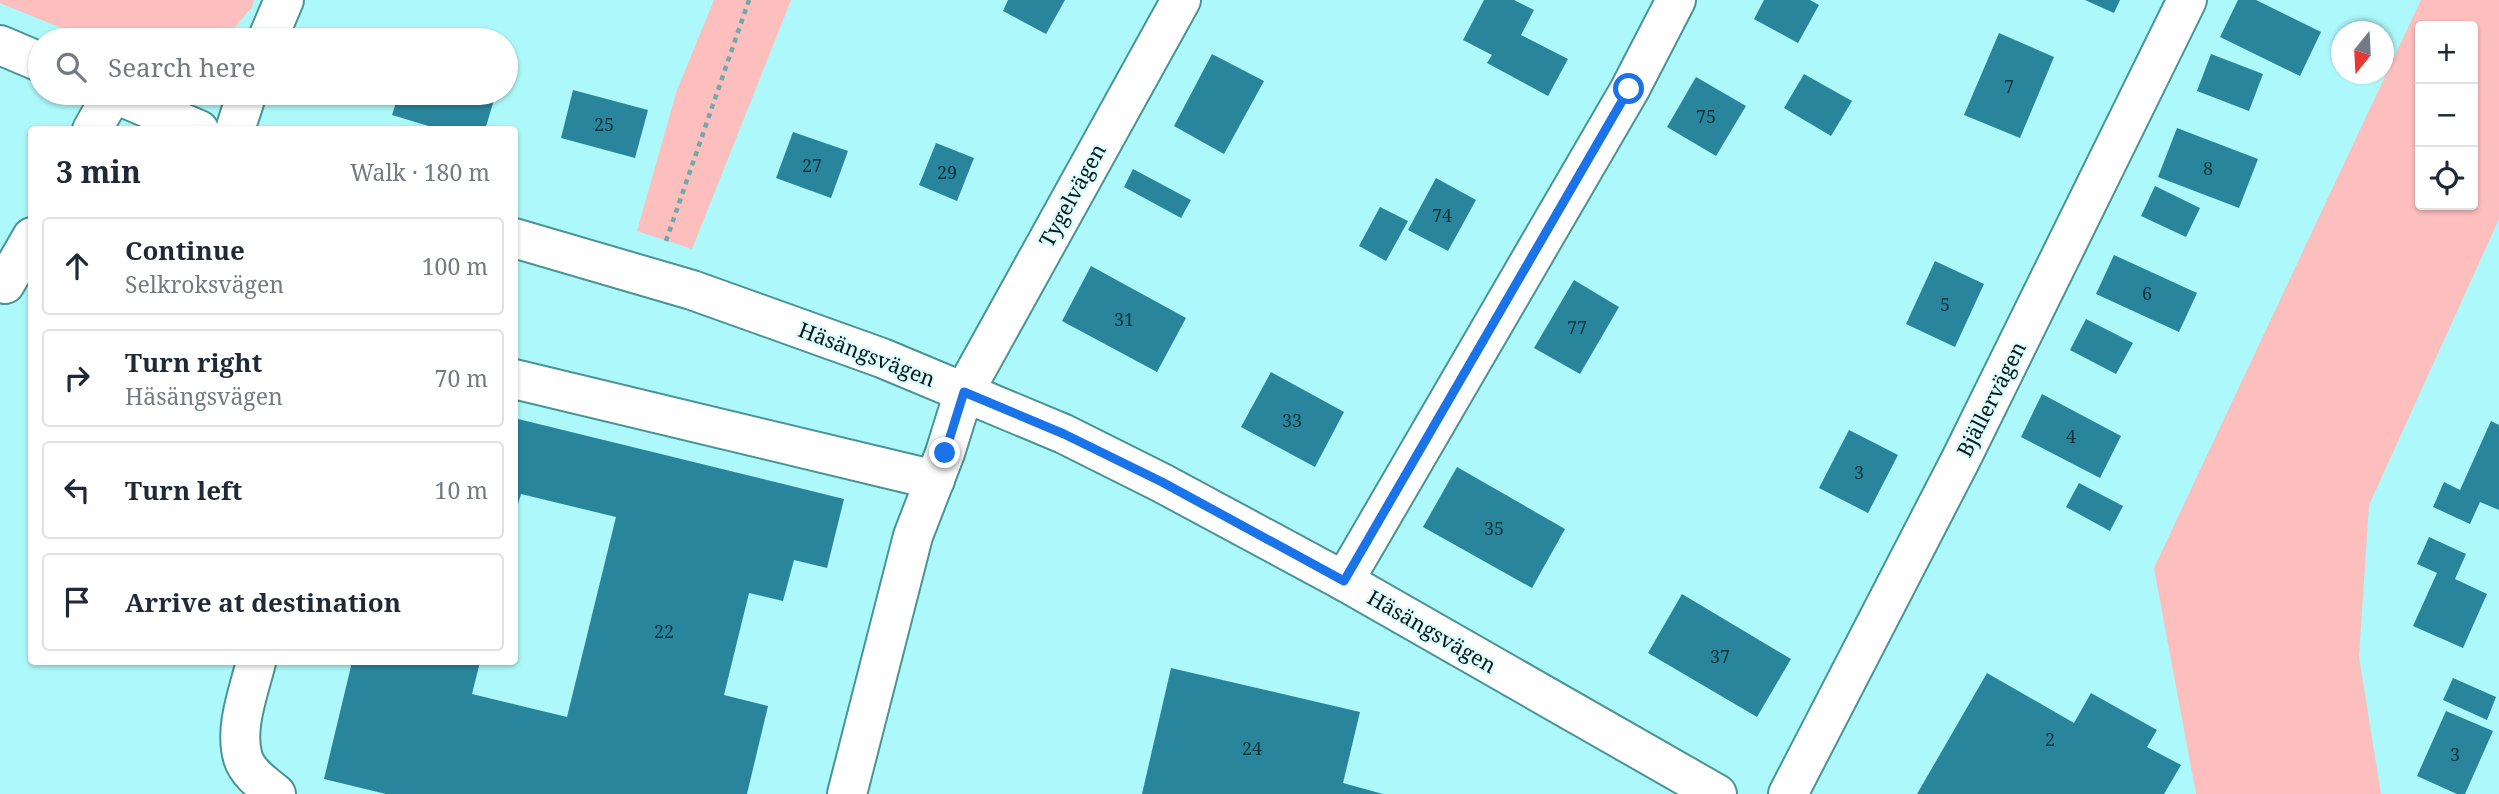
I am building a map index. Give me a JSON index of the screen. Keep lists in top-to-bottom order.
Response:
{
  "streets": {
    "street": ["Tygelvägen", "Häsängsvägen", "Bjällervägen"]
  },
  "crossings": [
    ["Tygelvägen", "Häsängsvägen"]
  ],
  "house_numbers": [
    "7",
    "75",
    "25",
    "27",
    "8",
    "29",
    "74",
    "6",
    "5",
    "31",
    "77",
    "33",
    "4",
    "3",
    "35",
    "22",
    "37",
    "2",
    "24",
    "3"
  ],
  "north": "bottom",
  "page": {
    "map_buttons": ["+", "−"],
    "search": "Search here",
    "heading": ["3 min", "Walk · 180 m"],
    "list": [
      ["Continue", "Selkroksvägen", "100 m"],
      ["Turn right", "Häsängsvägen", "70 m"],
      ["Turn left", "10 m"],
      "Arrive at destination"
    ]
  }
}
